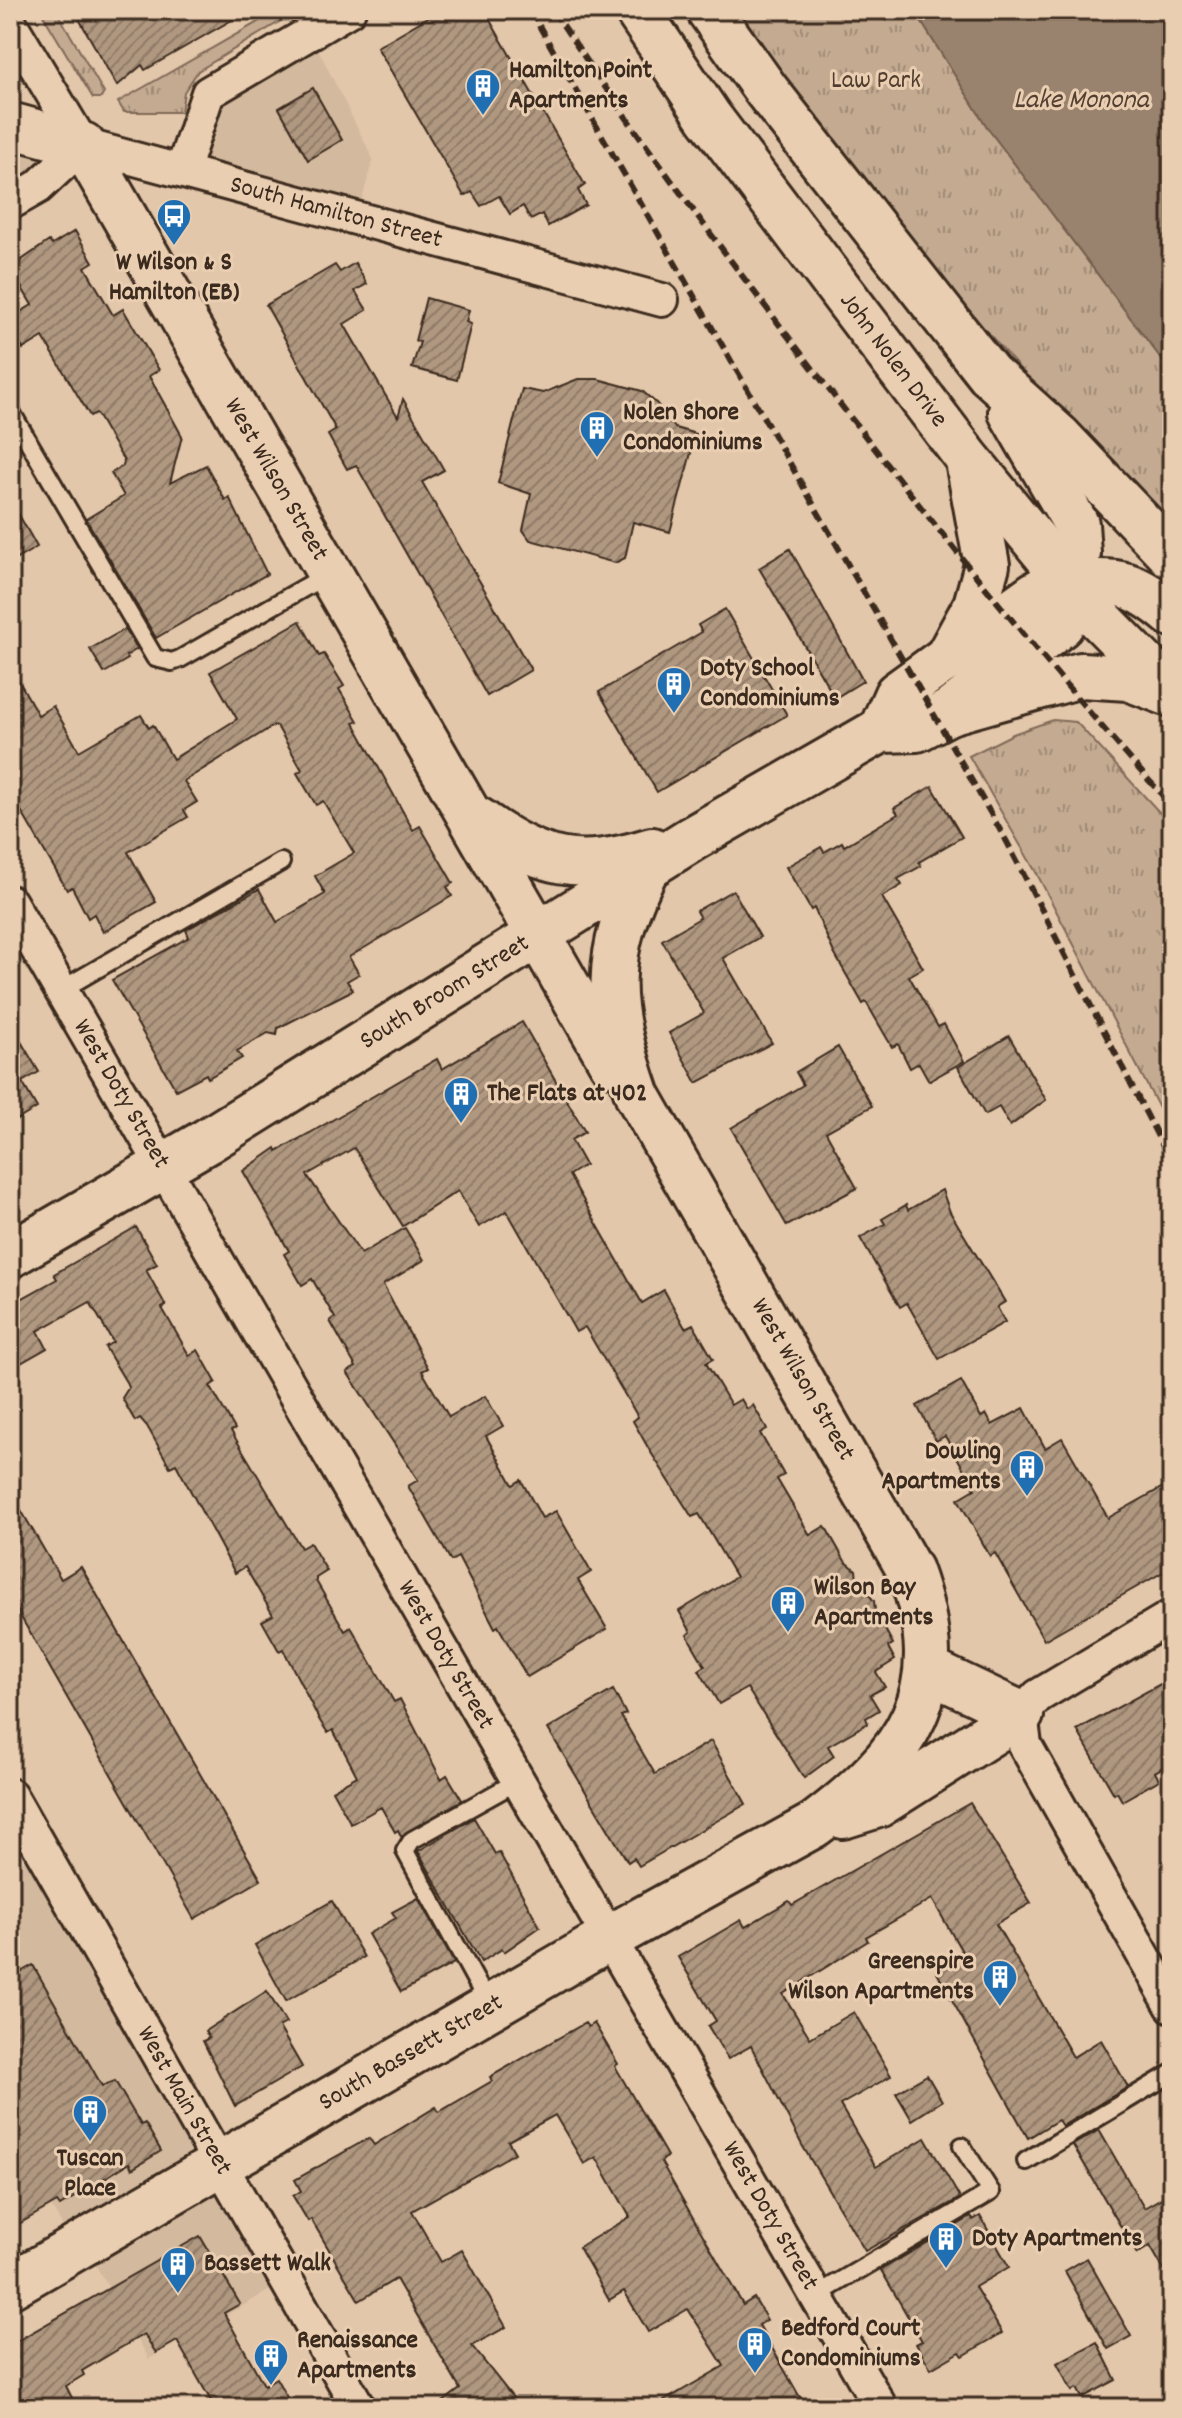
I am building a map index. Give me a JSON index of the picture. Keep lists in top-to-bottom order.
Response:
{
  "streets": {
    "street": [
      "South Hamilton Street",
      "John Nolen Drive",
      "West Wilson Street",
      "South Broom Street",
      "West Doty Street",
      "South Bassett Street",
      "West Main Street"
    ]
  },
  "crossings": [
    ["South Hamilton Street", "West Wilson Street"],
    ["John Nolen Drive", "South Broom Street"],
    ["West Wilson Street", "South Broom Street"],
    ["West Wilson Street", "South Bassett Street"],
    ["South Broom Street", "West Doty Street"],
    ["West Doty Street", "South Bassett Street"],
    ["South Bassett Street", "West Main Street"]
  ],
  "water": ["Lake Monona"],
  "parks": ["Law Park"],
  "places": {
    "building": [
      "Hamilton Point Apartments",
      "Nolen Shore Condominiums",
      "Doty School Condominiums",
      "The Flats at 402",
      "Dowling Apartments",
      "Wilson Bay Apartments",
      "Greenspire Wilson Apartments",
      "Tuscan Place",
      "Doty Apartments",
      "Bassett Walk",
      "Bedford Court Condominiums",
      "Renaissance Apartments"
    ],
    "bus stop": ["W Wilson & S Hamilton (EB)"]
  }
}
